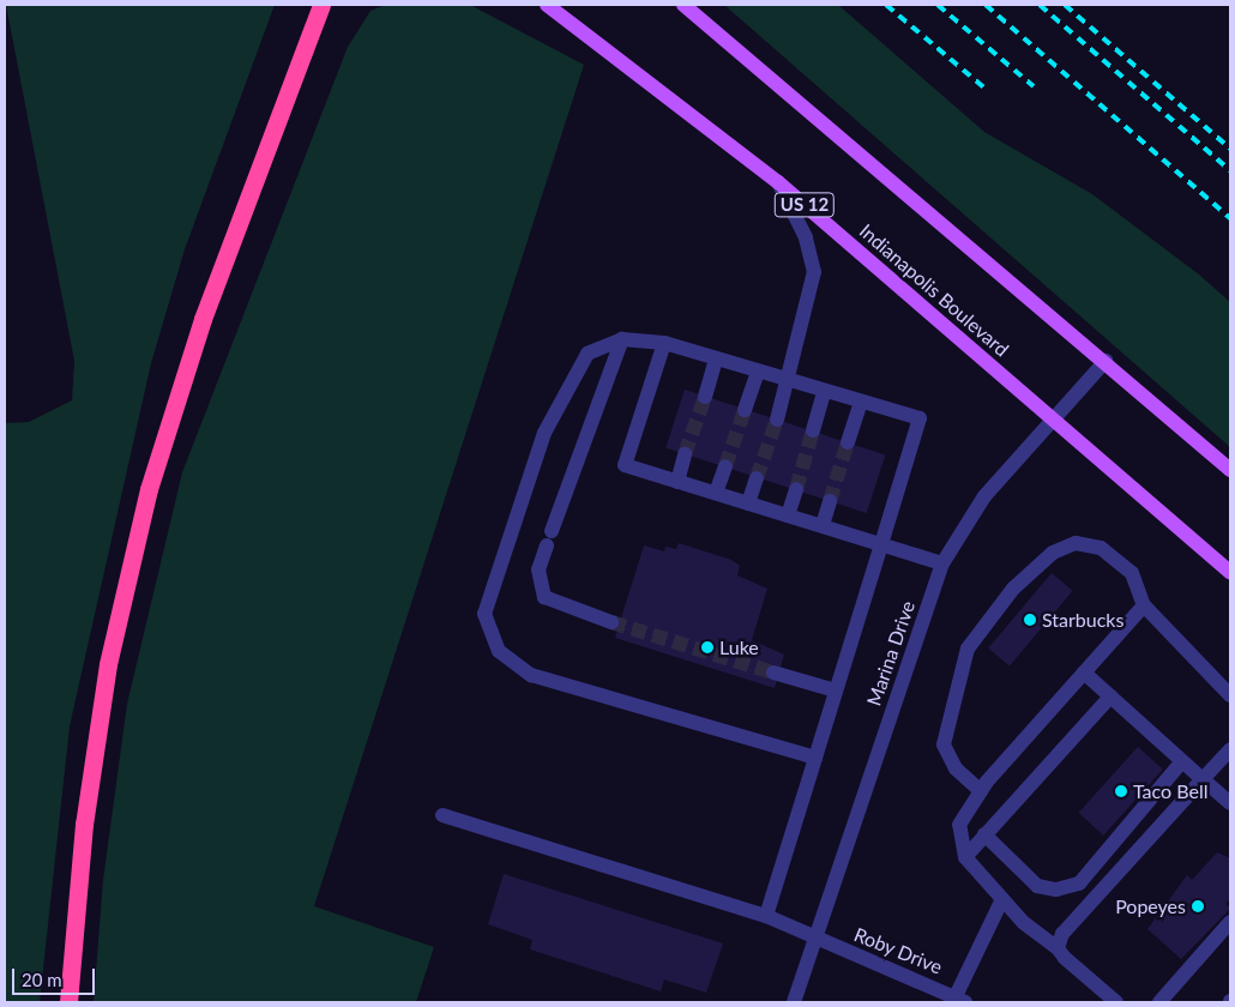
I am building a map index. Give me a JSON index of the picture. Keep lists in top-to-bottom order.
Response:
{
  "streets": {
    "main road": ["US 12", "Indianapolis Boulevard"],
    "street": ["Marina Drive", "Roby Drive"]
  },
  "crossings": [
    ["Indianapolis Boulevard", "Marina Drive"],
    ["Marina Drive", "Roby Drive"]
  ],
  "places": [
    "Starbucks",
    "Luke",
    "Taco Bell",
    "Popeyes"
  ],
  "scale_bar": "20 m"
}
